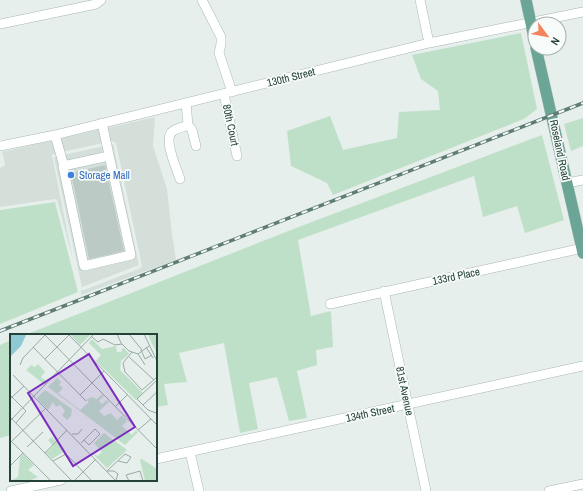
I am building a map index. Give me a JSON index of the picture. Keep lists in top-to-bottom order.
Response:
{
  "streets": {
    "main road": ["Roseland Road"],
    "street": [
      "130th Street",
      "80th Court",
      "133rd Place",
      "81st Avenue",
      "134th Street"
    ]
  },
  "crossings": [
    ["130th Street", "80th Court"],
    ["Roseland Road", "133rd Place"],
    ["133rd Place", "81st Avenue"],
    ["81st Avenue", "134th Street"]
  ],
  "places": ["Storage Mall"],
  "north": "bottom right"
}
